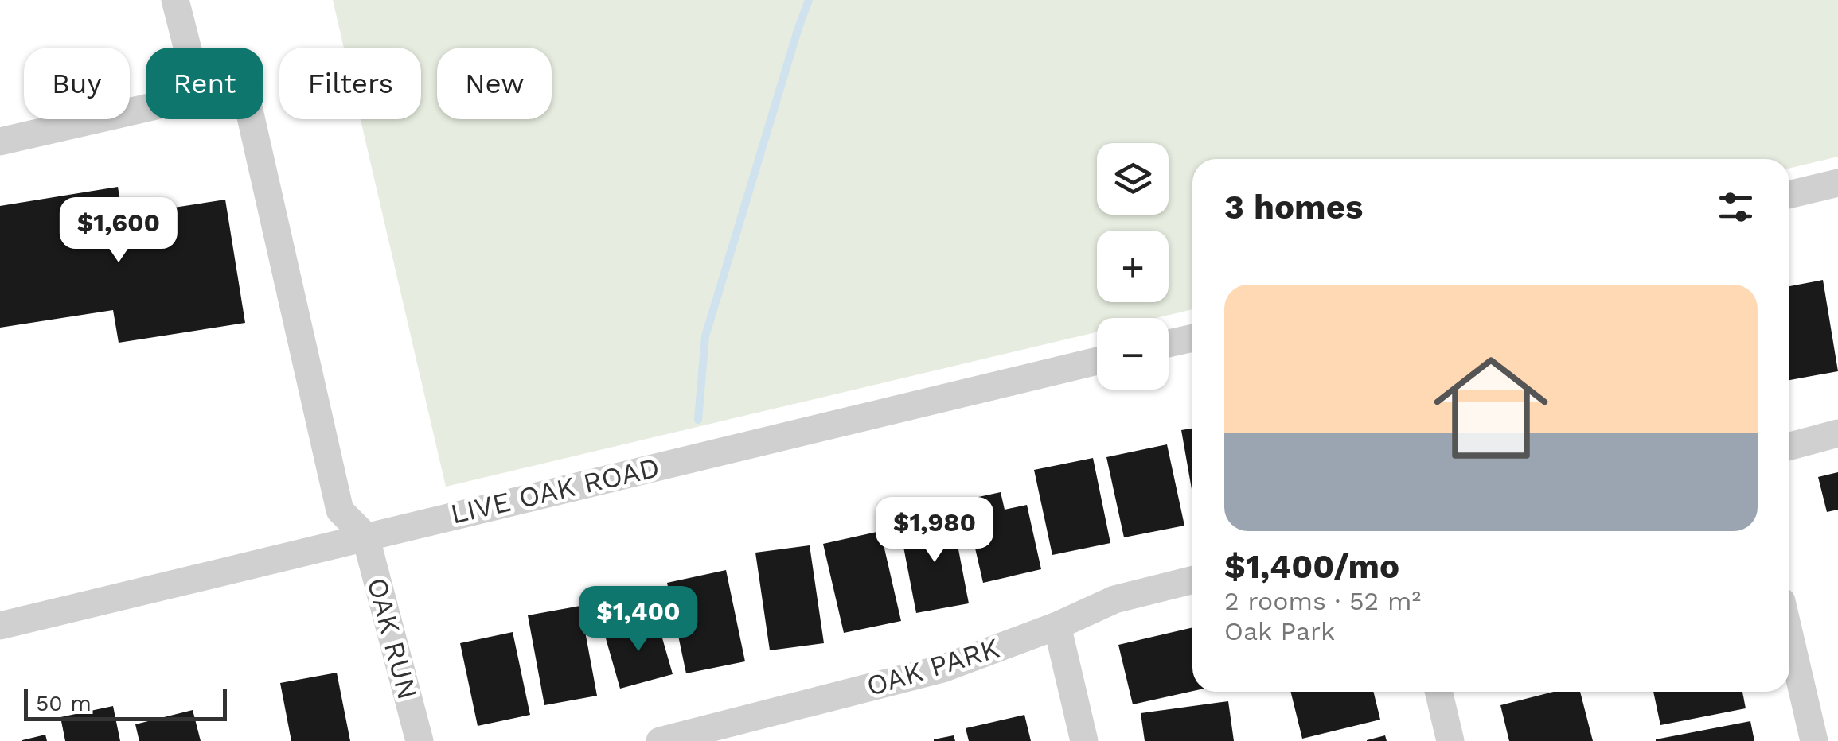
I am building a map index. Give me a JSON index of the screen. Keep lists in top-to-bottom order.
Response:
{
  "streets": {
    "street": ["LIVE OAK ROAD", "OAK RUN", "OAK PARK"]
  },
  "crossings": [
    ["LIVE OAK ROAD", "OAK RUN"]
  ],
  "scale_bar": "50 m",
  "page": {
    "chip": [
      "Buy",
      "Rent",
      "Filters",
      "New"
    ],
    "map_buttons": ["+", "−"],
    "heading": "3 homes",
    "price": ["$1,600", "$1,980", "$1,400"],
    "list": [
      {
        "name": "$1,400/mo",
        "note": "2 rooms · 52 m² · Oak Park"
      }
    ],
    "scale": "50 m"
  }
}
